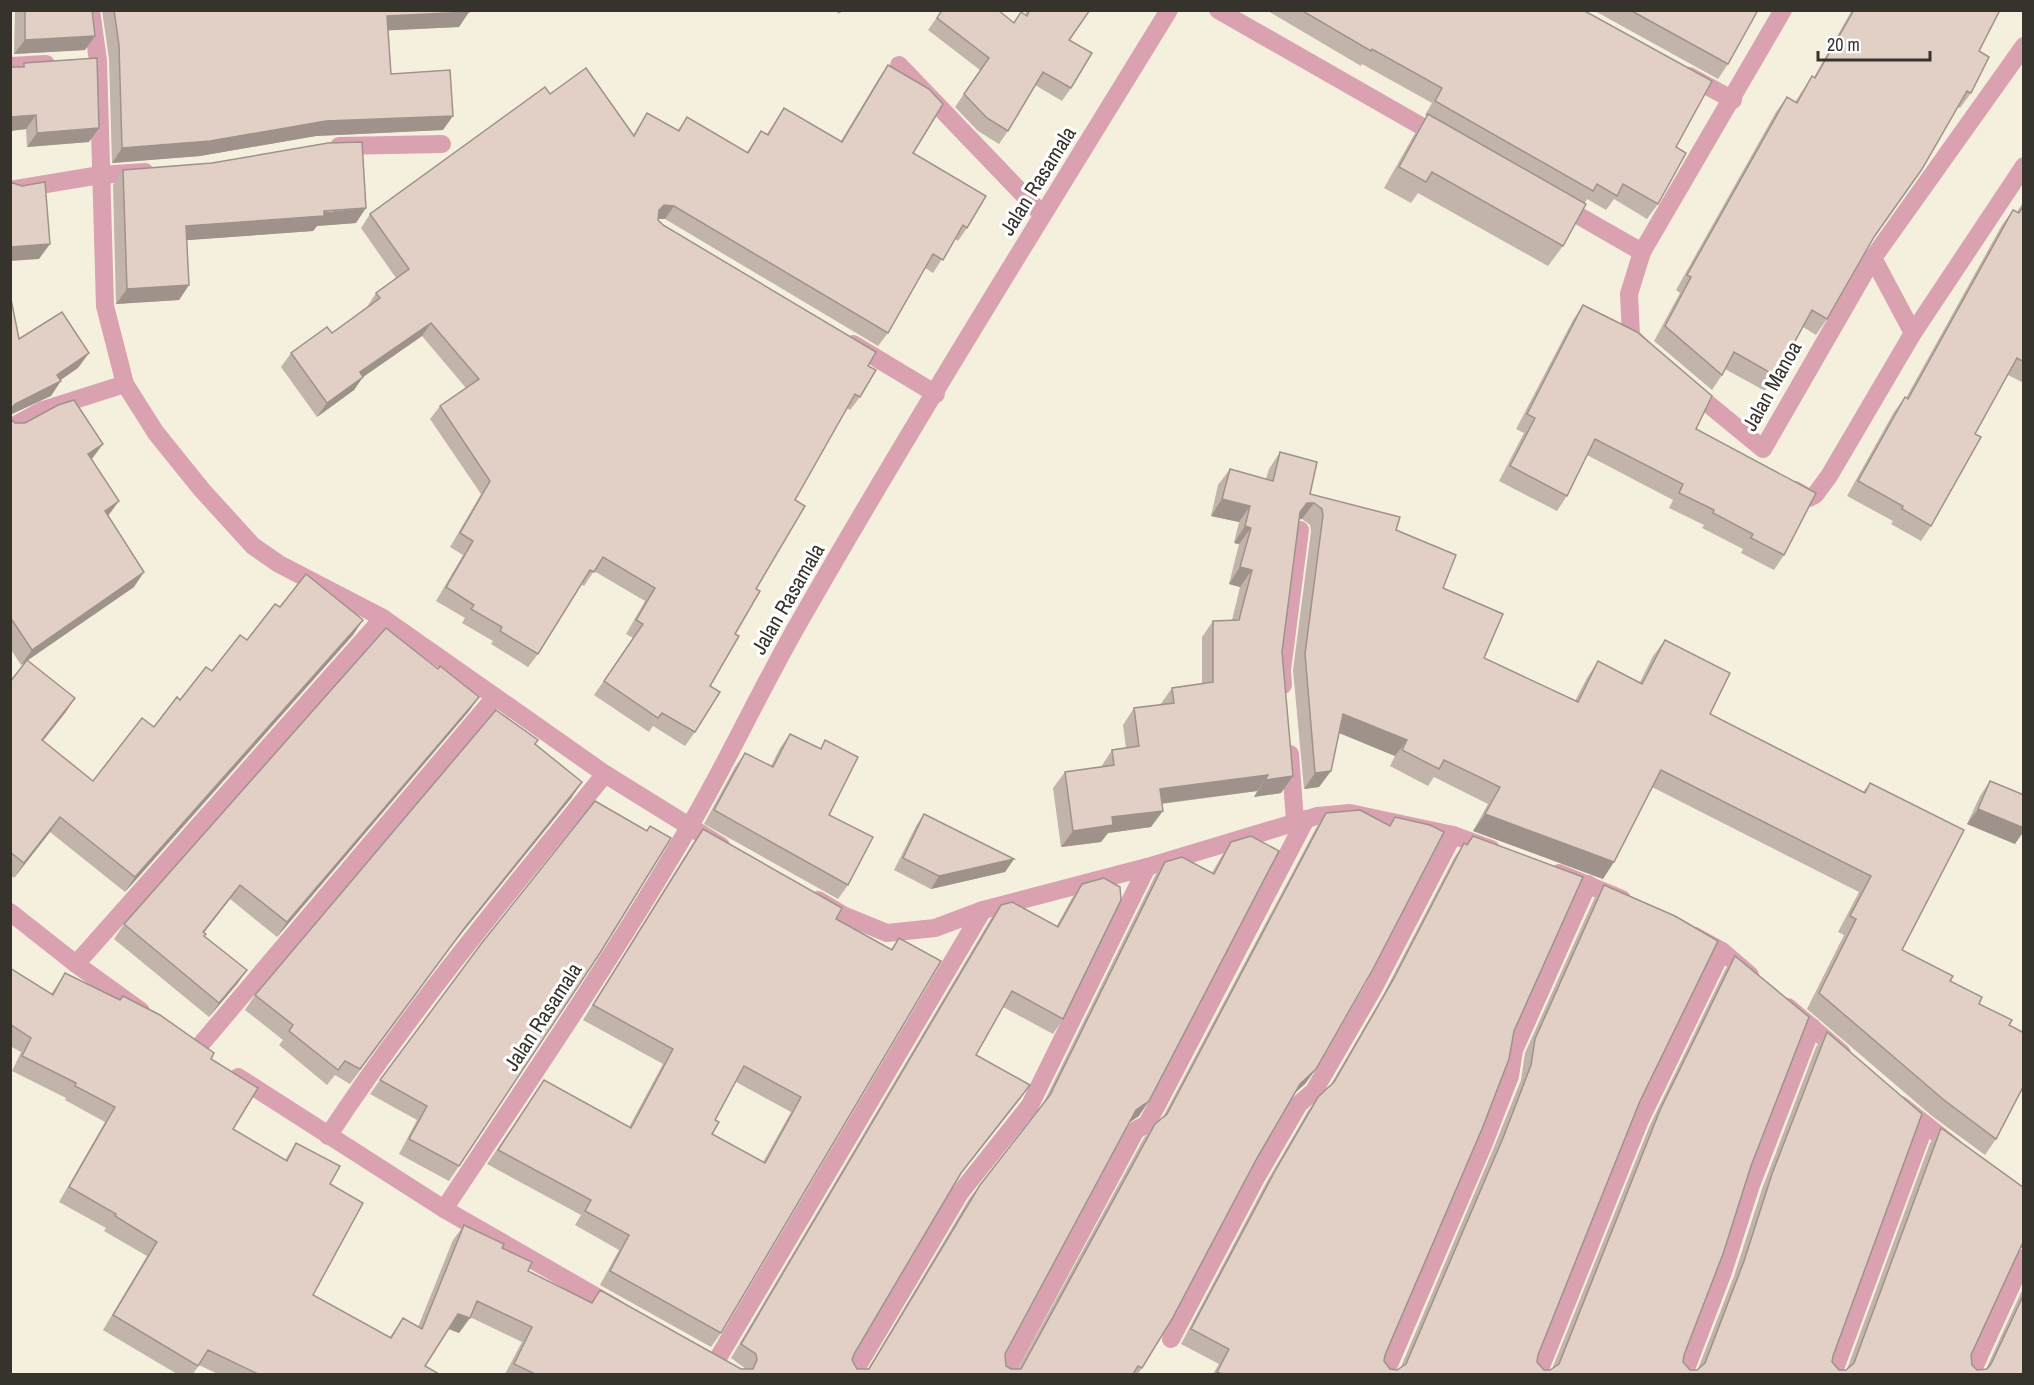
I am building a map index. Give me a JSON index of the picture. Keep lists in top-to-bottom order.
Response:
{
  "streets": {
    "street": ["Jalan Rasamala", "Jalan Manoa"]
  },
  "scale_bar": "20 m"
}
